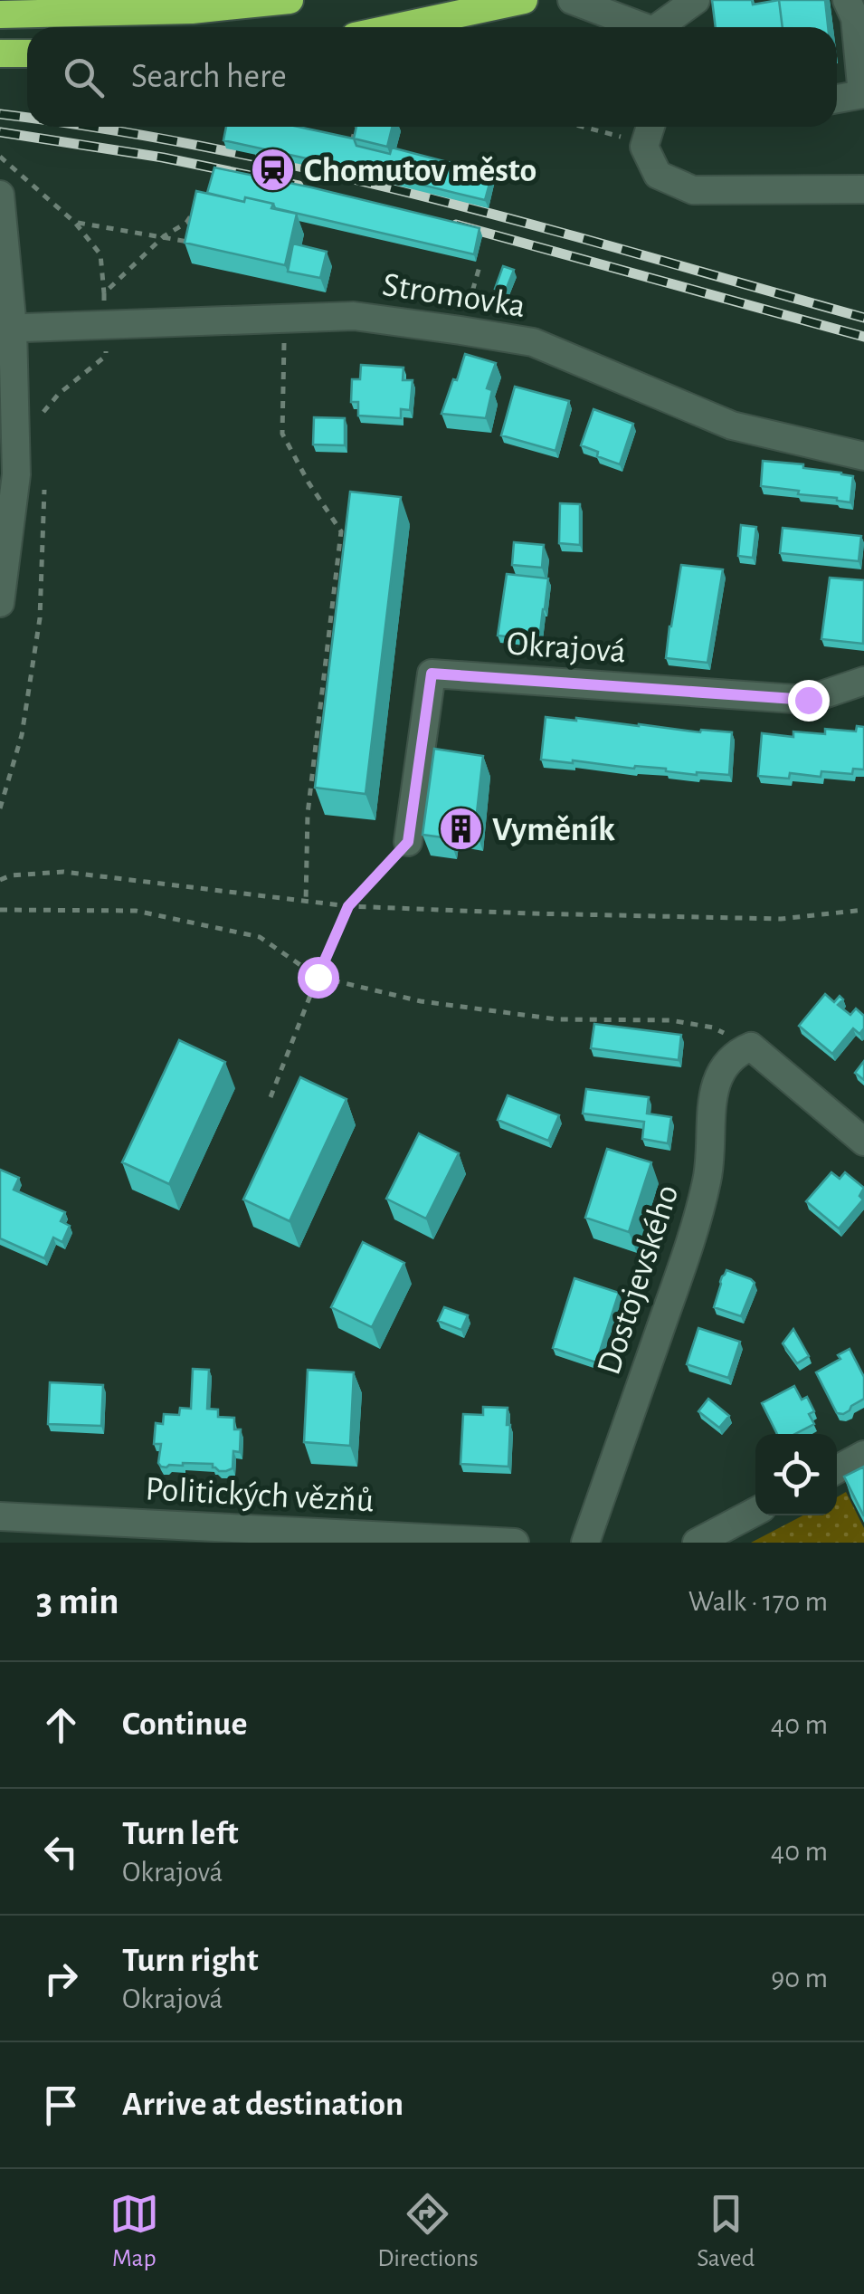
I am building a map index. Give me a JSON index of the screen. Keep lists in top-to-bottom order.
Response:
{
  "streets": {
    "street": [
      "Stromovka",
      "Okrajová",
      "Dostojevského",
      "Politických vězňů"
    ]
  },
  "places": {
    "station": ["Chomutov město"],
    "building": ["Vyměník"]
  },
  "page": {
    "search": "Search here",
    "heading": ["3 min", "Walk · 170 m"],
    "list": [
      ["Continue", "40 m"],
      ["Turn left", "Okrajová", "40 m"],
      ["Turn right", "Okrajová", "90 m"],
      "Arrive at destination"
    ],
    "nav": ["Map", "Directions", "Saved"]
  }
}
